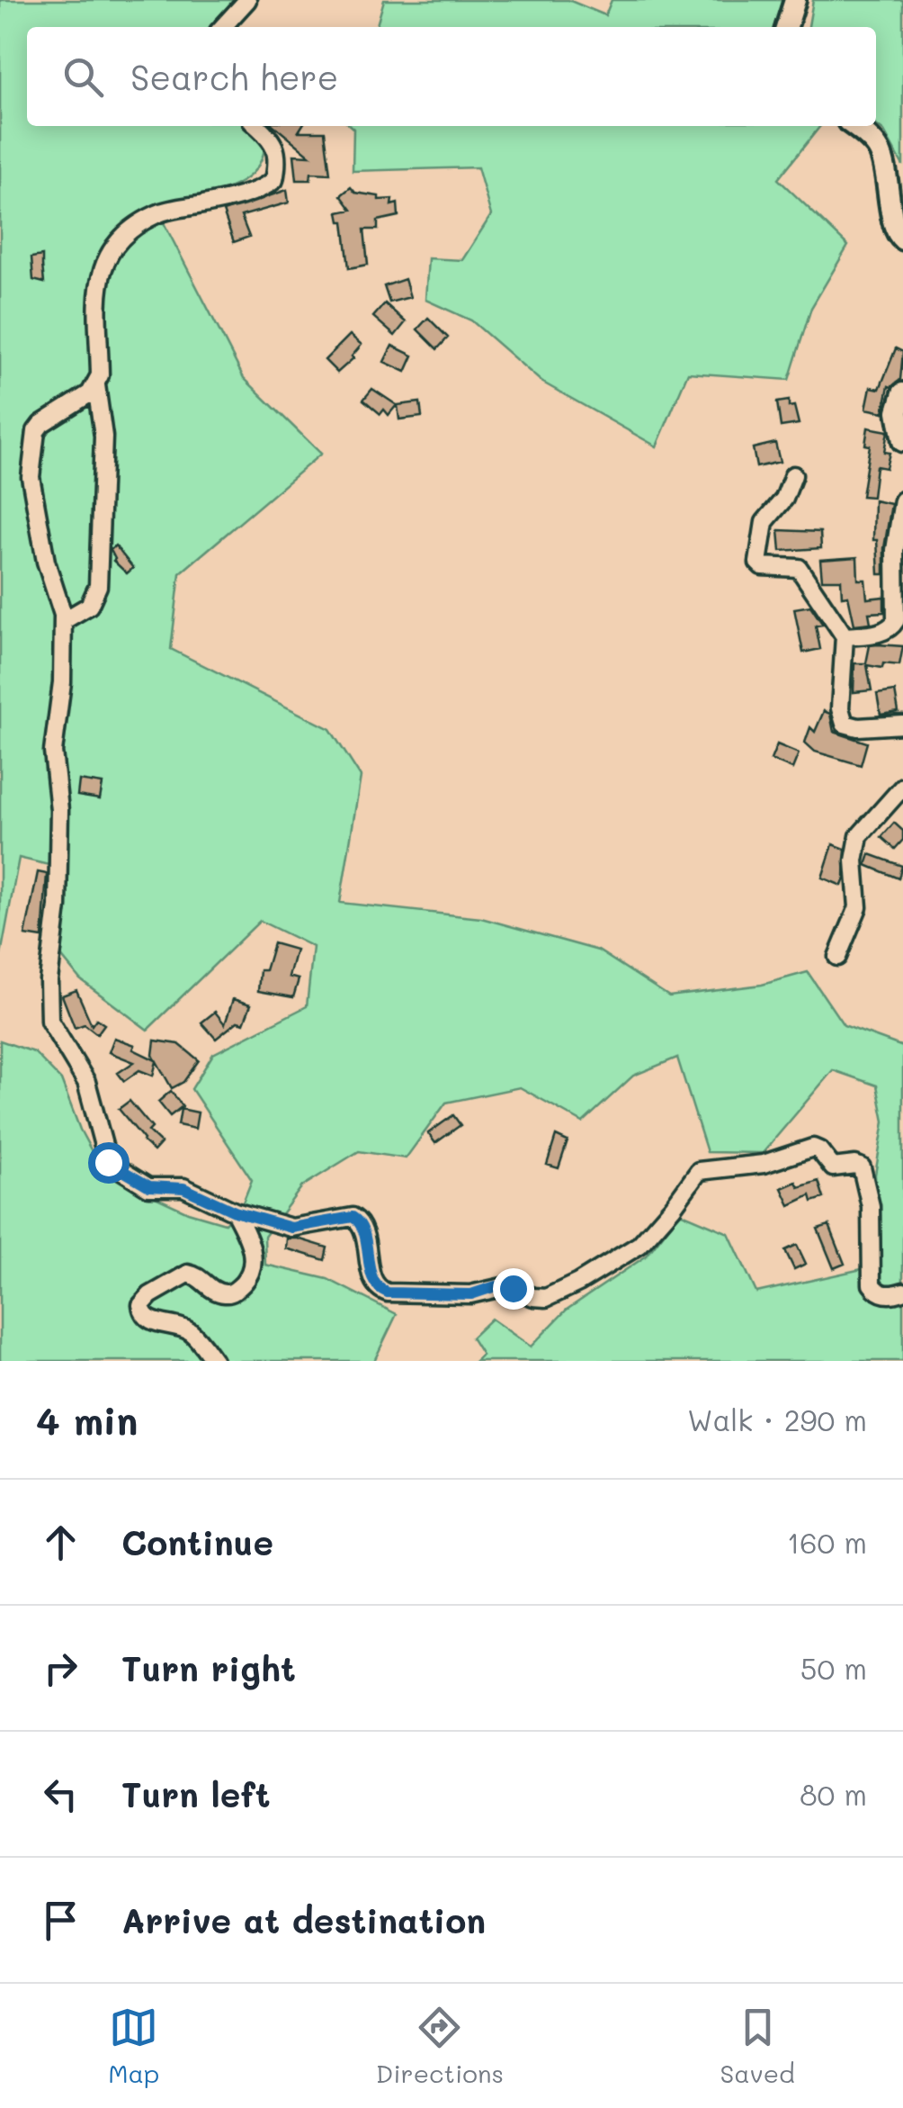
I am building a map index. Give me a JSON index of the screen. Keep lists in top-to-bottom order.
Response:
{
  "page": {
    "search": "Search here",
    "heading": ["4 min", "Walk · 290 m"],
    "list": [
      ["Continue", "160 m"],
      ["Turn right", "50 m"],
      ["Turn left", "80 m"],
      "Arrive at destination"
    ],
    "nav": ["Map", "Directions", "Saved"]
  }
}
